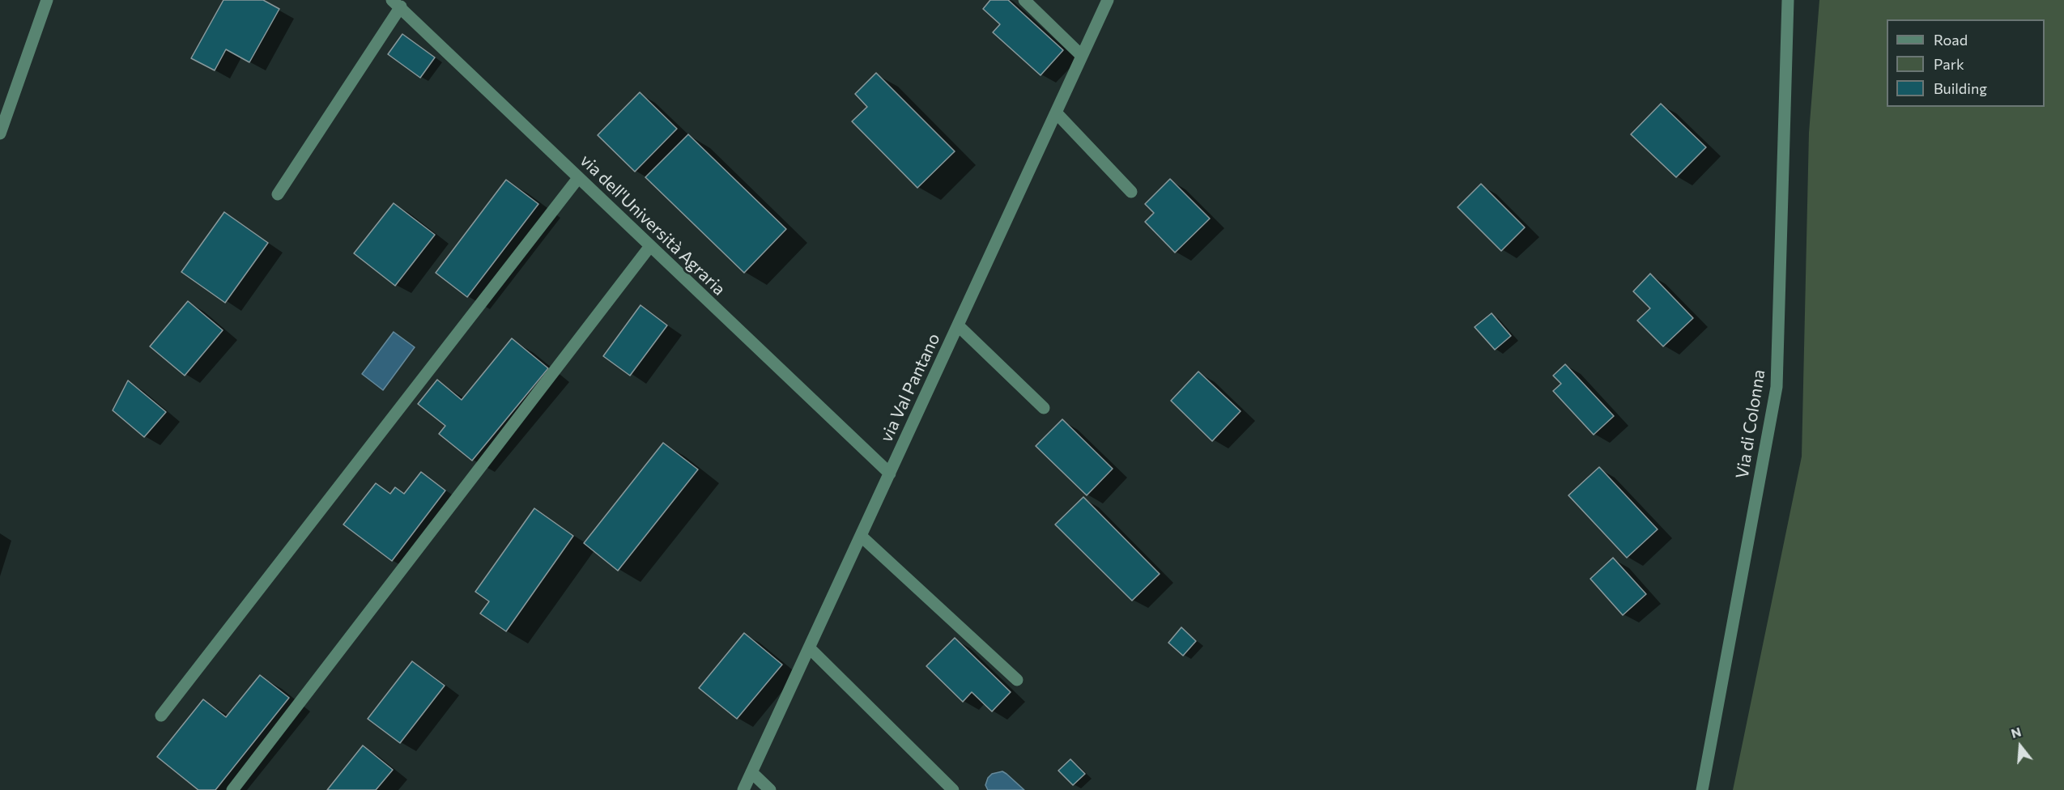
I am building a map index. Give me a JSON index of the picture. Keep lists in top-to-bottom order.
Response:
{
  "streets": {
    "street": ["via dell'Università Agraria", "via Val Pantano", "Via di Colonna"]
  },
  "crossings": [
    ["via dell'Università Agraria", "via Val Pantano"]
  ],
  "legend": ["Road", "Park", "Building"],
  "north": "top"
}
